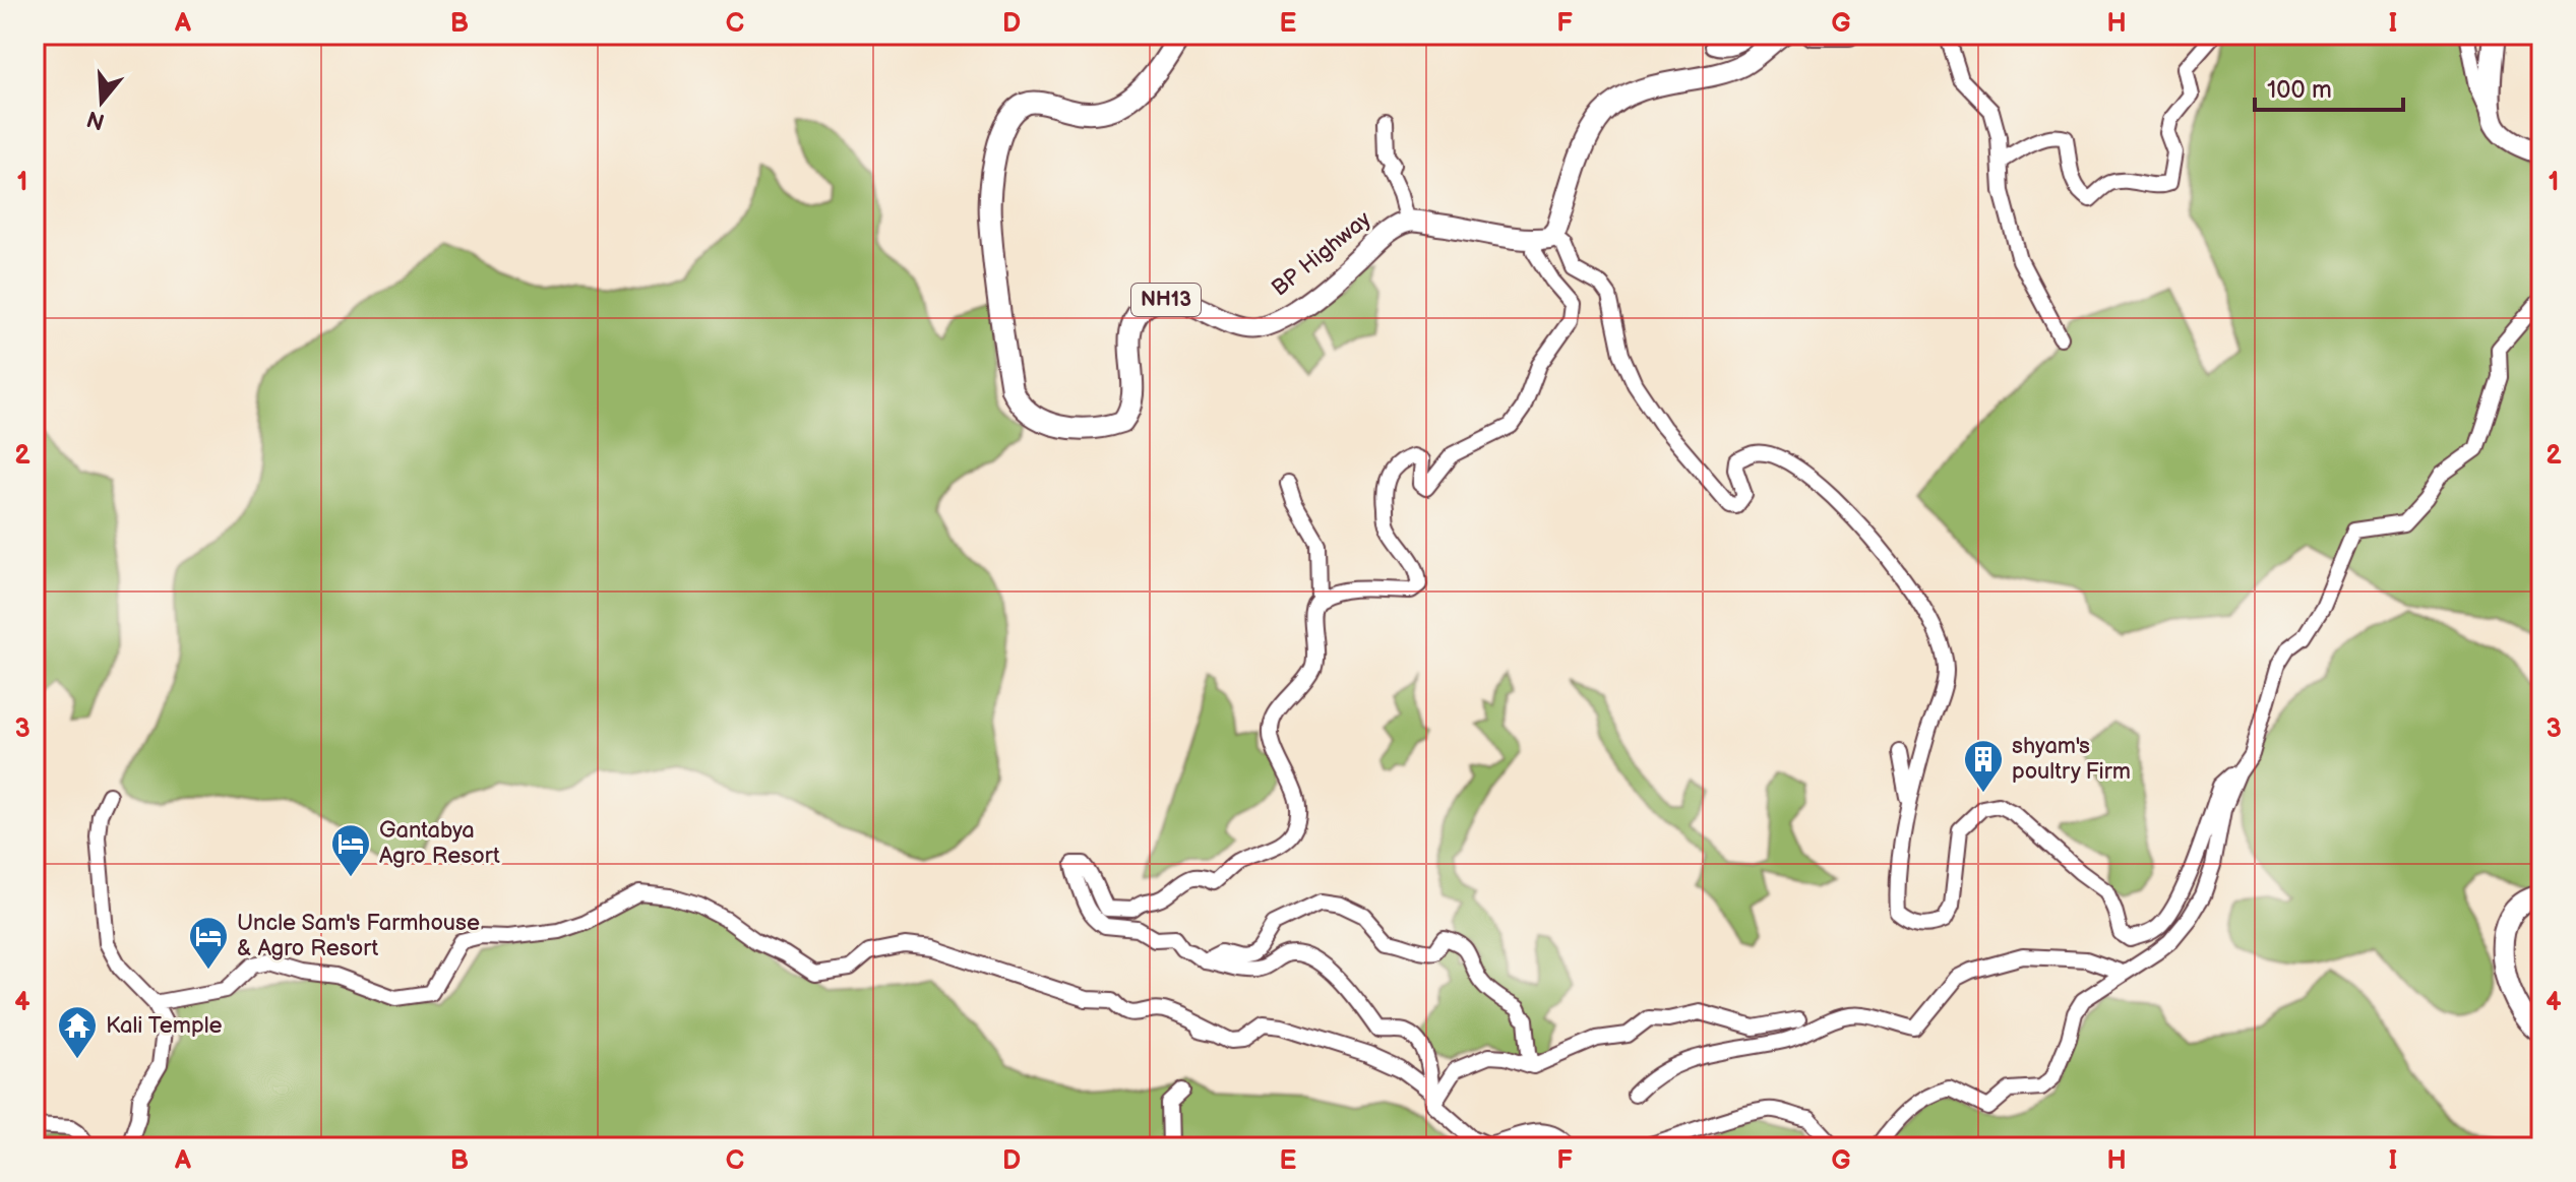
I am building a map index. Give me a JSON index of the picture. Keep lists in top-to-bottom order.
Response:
{
  "streets": {
    "highway": ["BP Highway", "NH13"]
  },
  "places": {
    "building": ["shyam's poultry Firm"],
    "hotel": ["Gantabya Agro Resort", "Uncle Sam's Farmhouse & Agro Resort"],
    "temple": ["Kali Temple"]
  },
  "scale_bar": "100 m",
  "north": "bottom",
  "grid": {
    "columns": [
      "A",
      "B",
      "C",
      "D",
      "E",
      "F",
      "G",
      "H",
      "I"
    ],
    "rows": [
      "1",
      "2",
      "3",
      "4"
    ]
  }
}
